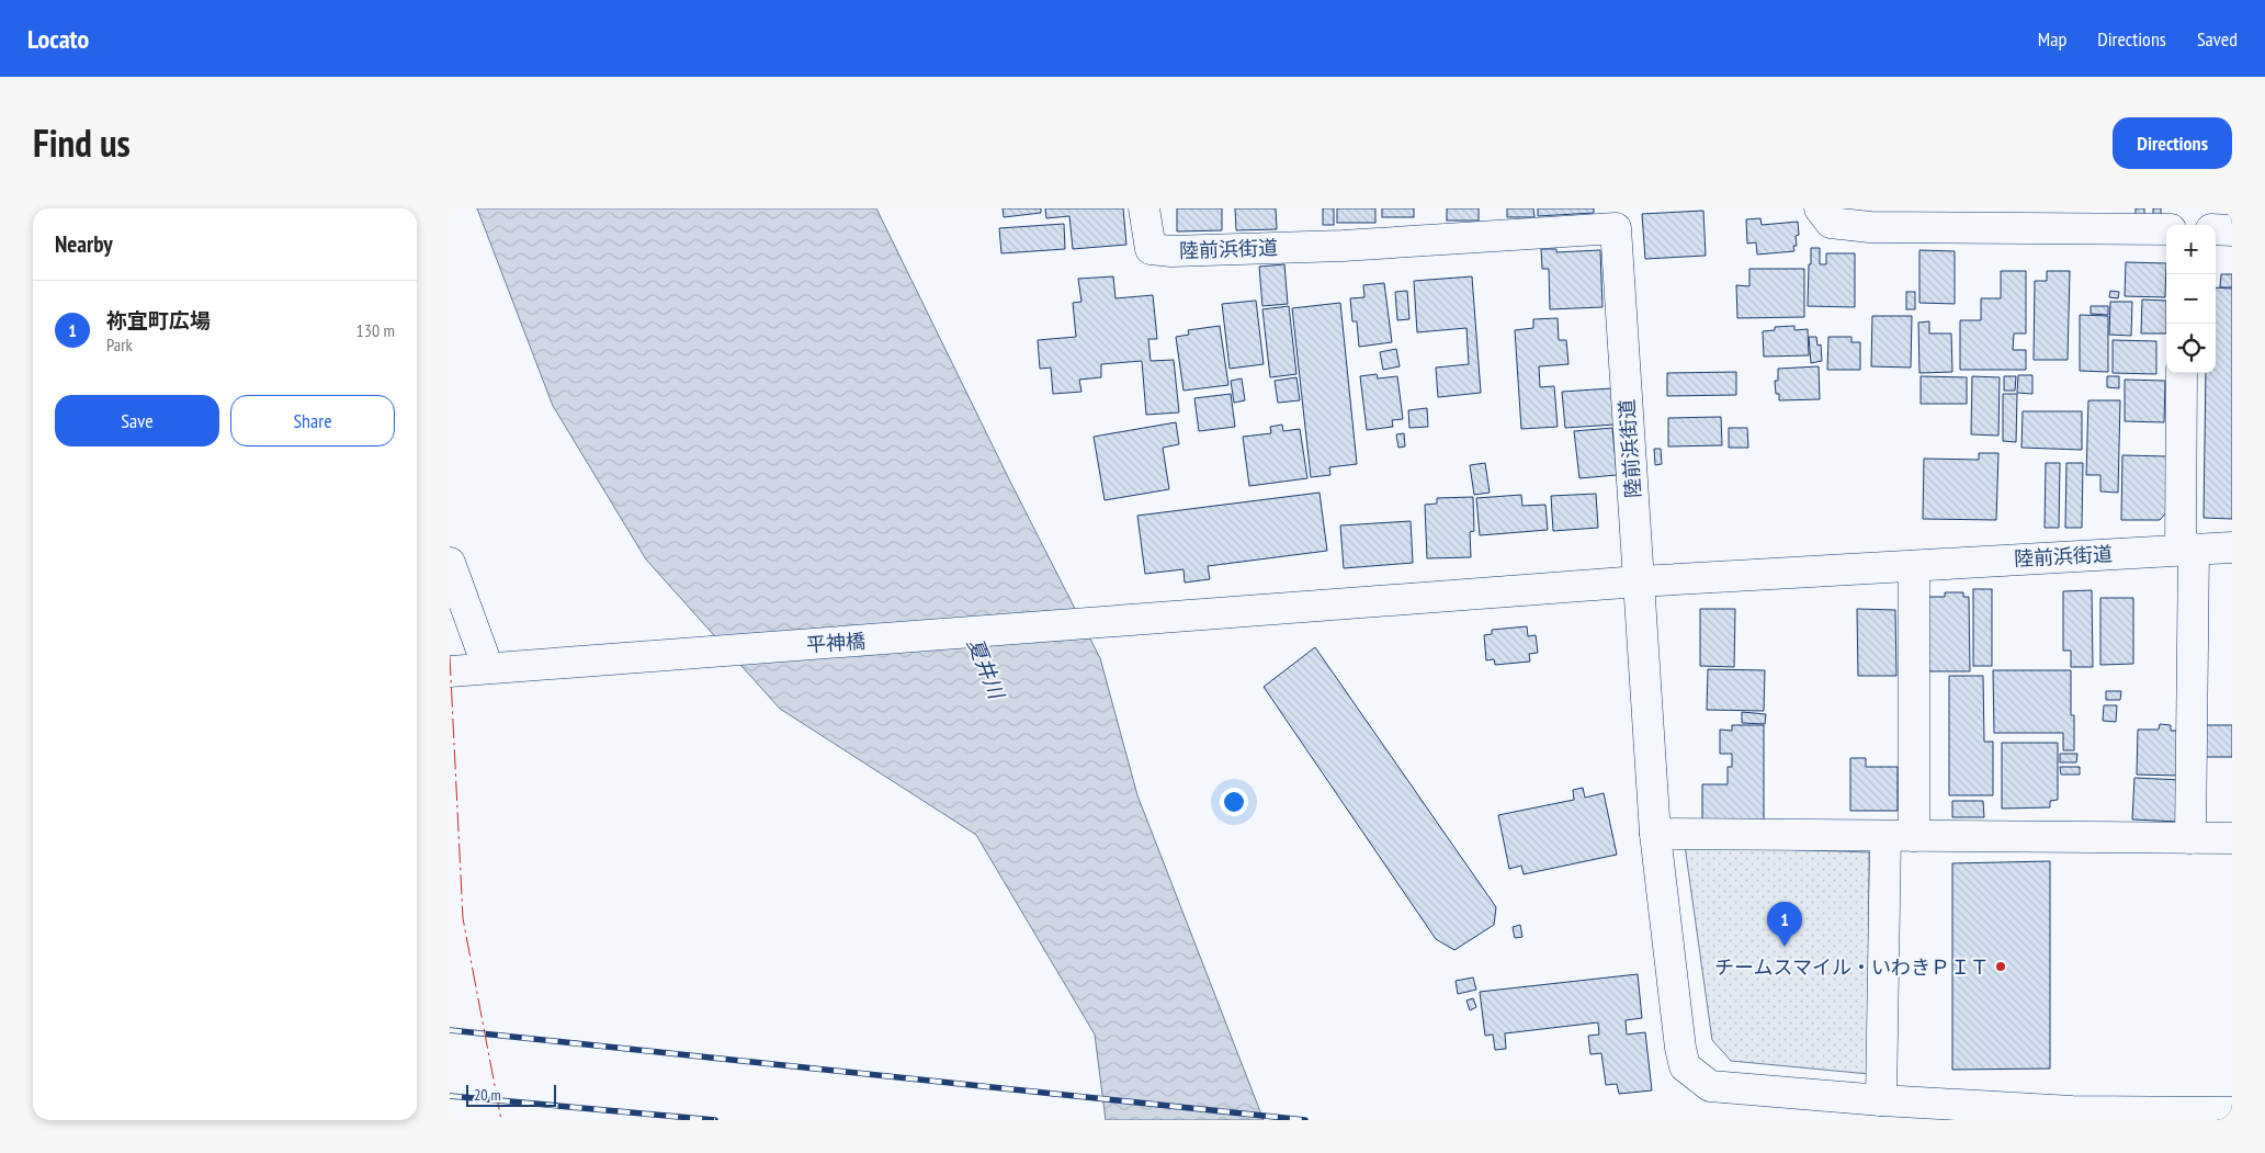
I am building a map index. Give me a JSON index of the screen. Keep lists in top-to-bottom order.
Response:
{
  "streets": {
    "street": ["陸前浜街道", "平神橋"]
  },
  "crossings": [
    ["陸前浜街道", "平神橋"]
  ],
  "water": ["夏井川"],
  "places": ["チームスマイル・いわきＰＩＴ"],
  "scale_bar": "20 m",
  "page": {
    "header": "Locato",
    "nav": ["Map", "Directions", "Saved"],
    "title": "Find us",
    "buttons": [
      "Directions",
      ["Save", "Share"]
    ],
    "heading": "Nearby",
    "map_buttons": ["+", "−"],
    "list": [
      {
        "mark": "1",
        "name": "祢宜町広場",
        "note": "Park",
        "value": "130 m"
      }
    ],
    "pins": "1",
    "scale": "20 m"
  }
}
